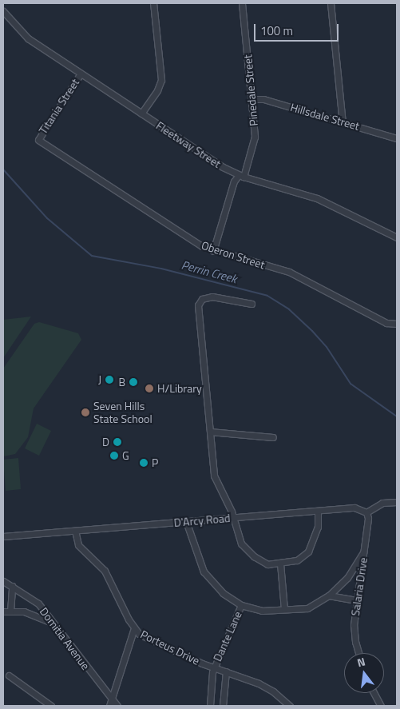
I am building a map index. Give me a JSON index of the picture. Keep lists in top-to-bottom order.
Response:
{
  "streets": {
    "street": [
      "Pinedale Street",
      "Titania Street",
      "Hillsdale Street",
      "Fleetway Street",
      "Oberon Street",
      "D'Arcy Road",
      "Salaria Drive",
      "Dante Lane",
      "Domitia Avenue",
      "Porteus Drive"
    ]
  },
  "crossings": [
    ["Pinedale Street", "Hillsdale Street"],
    ["Pinedale Street", "Fleetway Street"],
    ["Pinedale Street", "Oberon Street"],
    ["Titania Street", "Fleetway Street"],
    ["Titania Street", "Oberon Street"],
    ["D'Arcy Road", "Salaria Drive"],
    ["D'Arcy Road", "Porteus Drive"],
    ["Dante Lane", "Porteus Drive"]
  ],
  "water": ["Perrin Creek"],
  "places": [
    "J",
    "B",
    "H/Library",
    "Seven Hills State School",
    "D",
    "G",
    "P"
  ],
  "scale_bar": "100 m",
  "north": "top"
}
